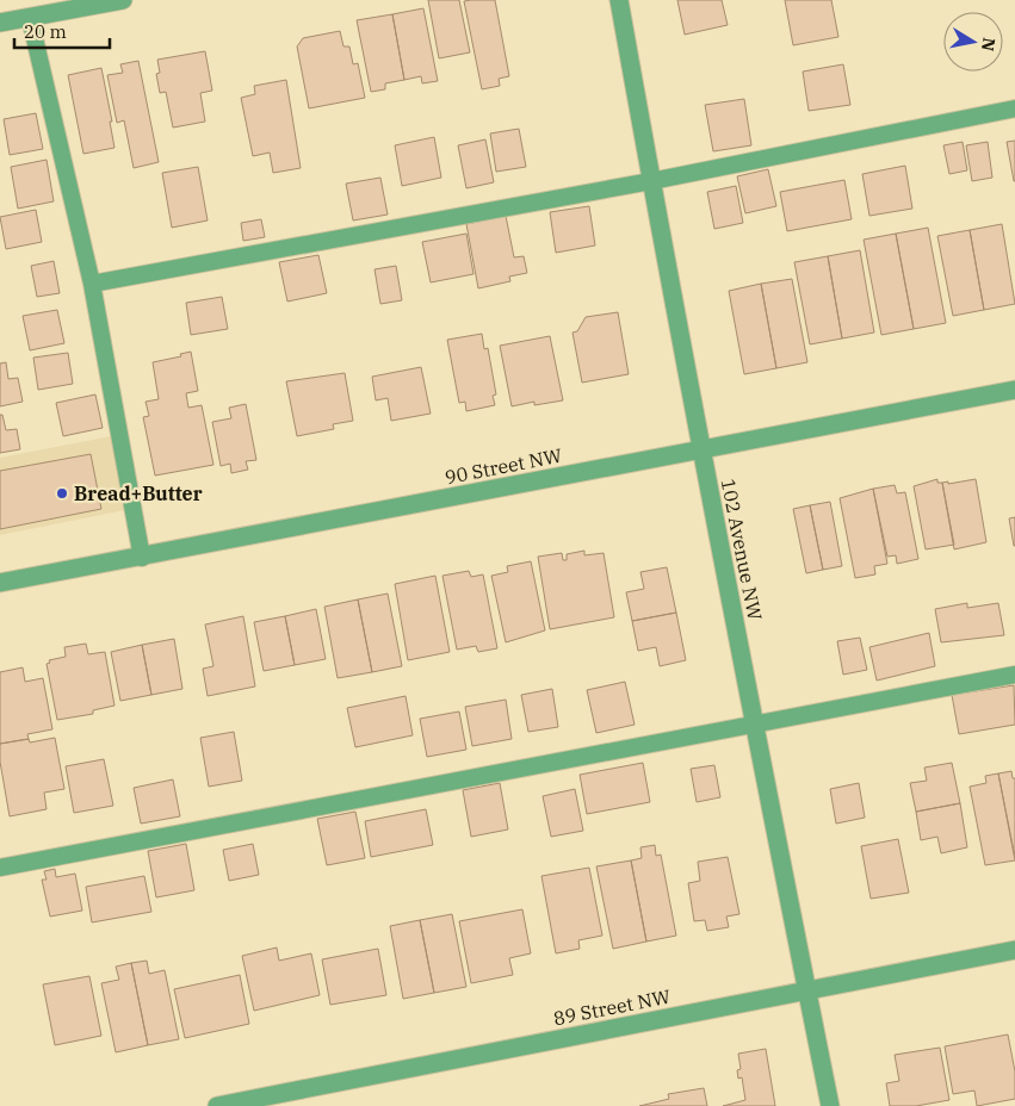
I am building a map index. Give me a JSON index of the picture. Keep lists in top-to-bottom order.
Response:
{
  "streets": {
    "street": ["90 Street NW", "102 Avenue NW", "89 Street NW"]
  },
  "crossings": [
    ["90 Street NW", "102 Avenue NW"],
    ["102 Avenue NW", "89 Street NW"]
  ],
  "places": ["Bread+Butter"],
  "scale_bar": "20 m",
  "north": "right"
}
